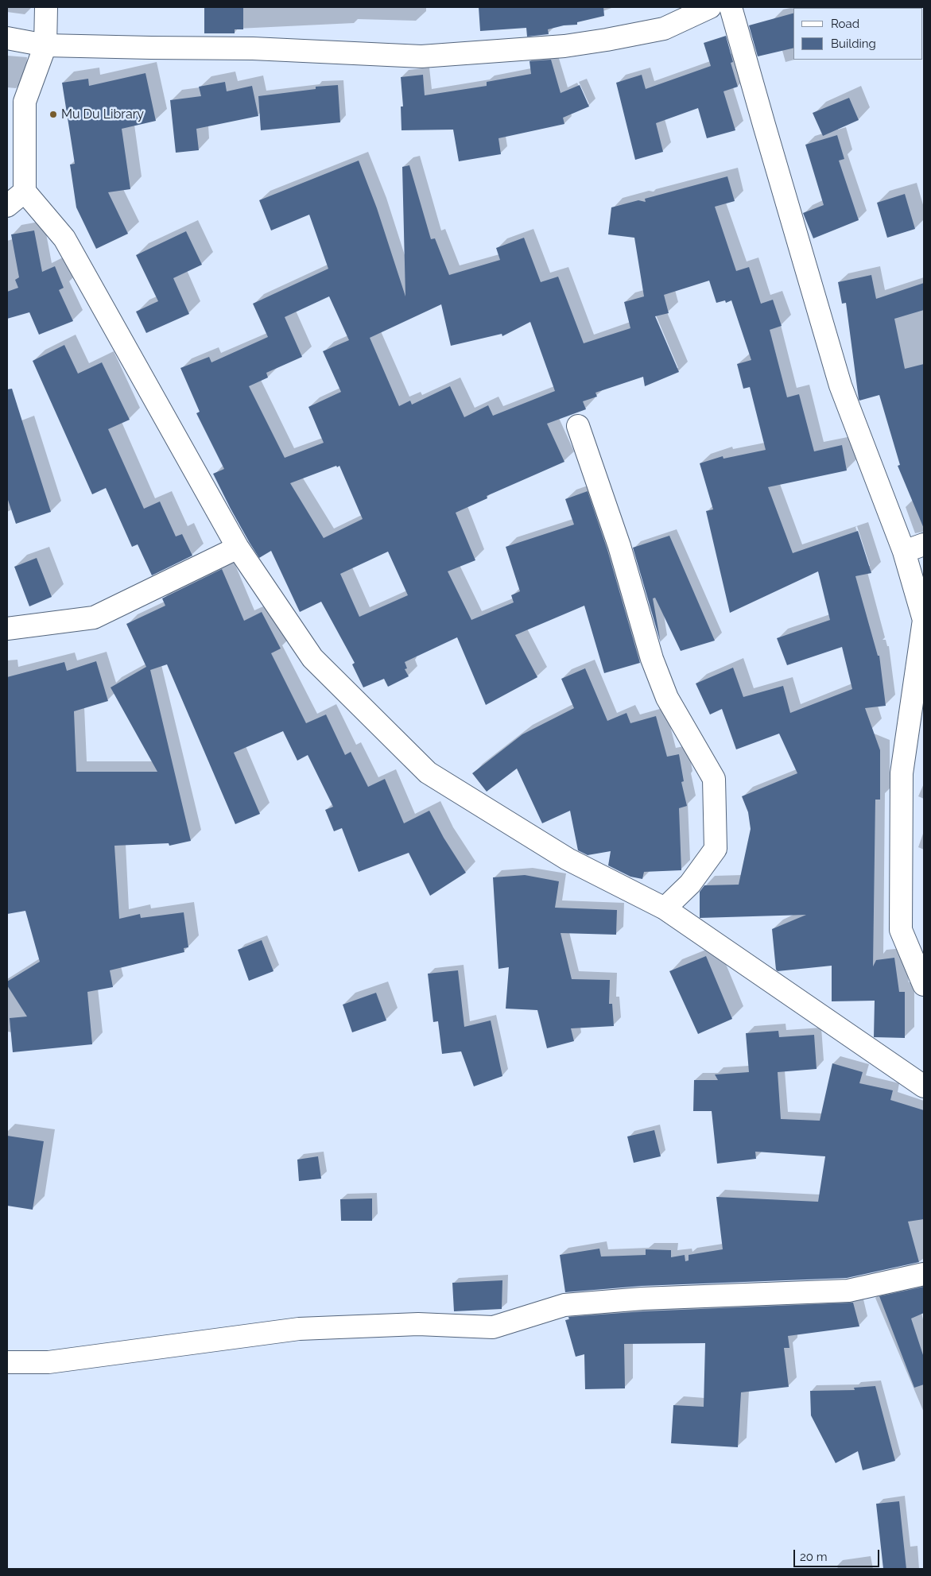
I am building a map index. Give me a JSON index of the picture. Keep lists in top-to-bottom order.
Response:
{
  "places": ["Mu Du Library"],
  "legend": ["Road", "Building"],
  "scale_bar": "20 m"
}
